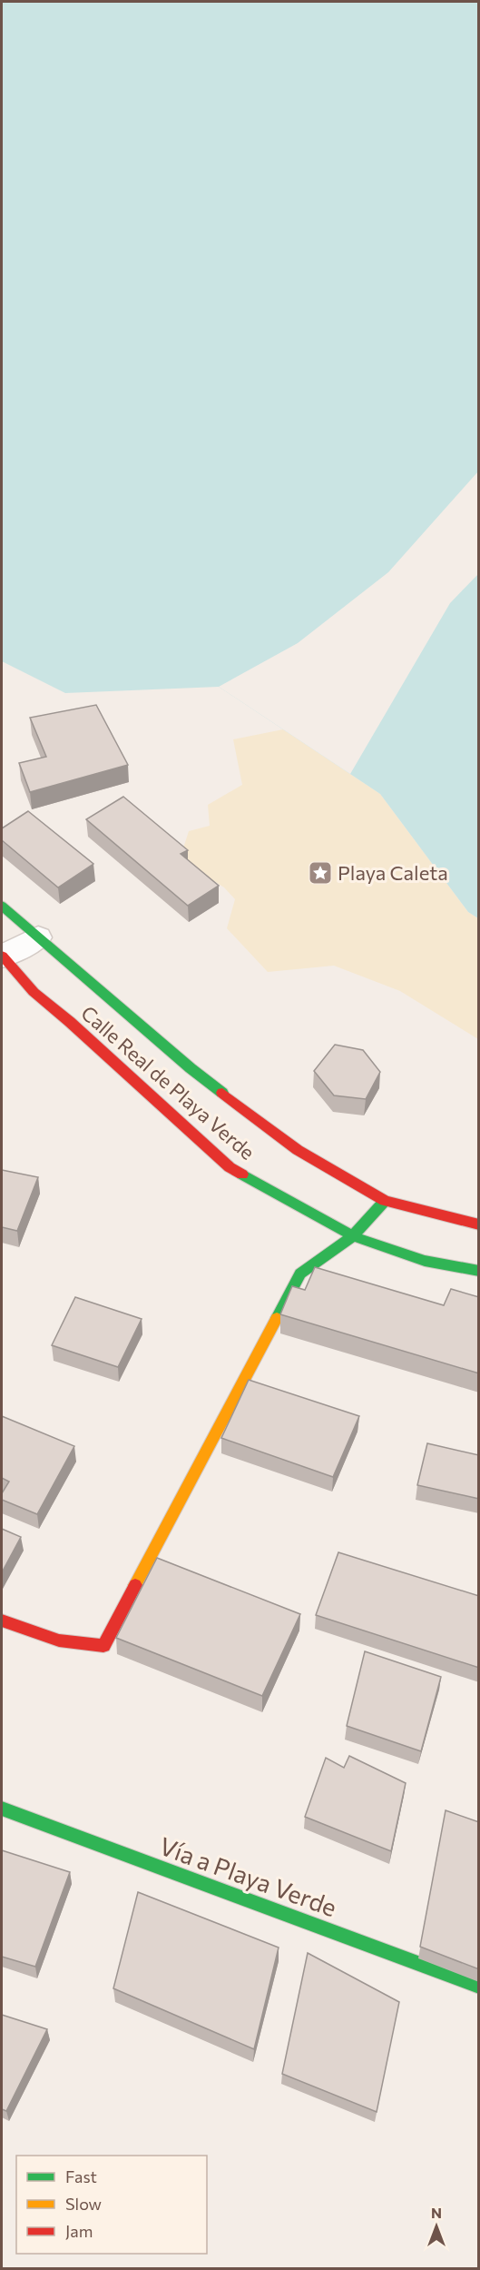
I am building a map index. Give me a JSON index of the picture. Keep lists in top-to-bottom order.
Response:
{
  "streets": {
    "street": ["Calle Real de Playa Verde", "Vía a Playa Verde"]
  },
  "places": {
    "place": ["Playa Caleta"]
  },
  "legend": ["Fast", "Slow", "Jam"],
  "north": "top"
}
